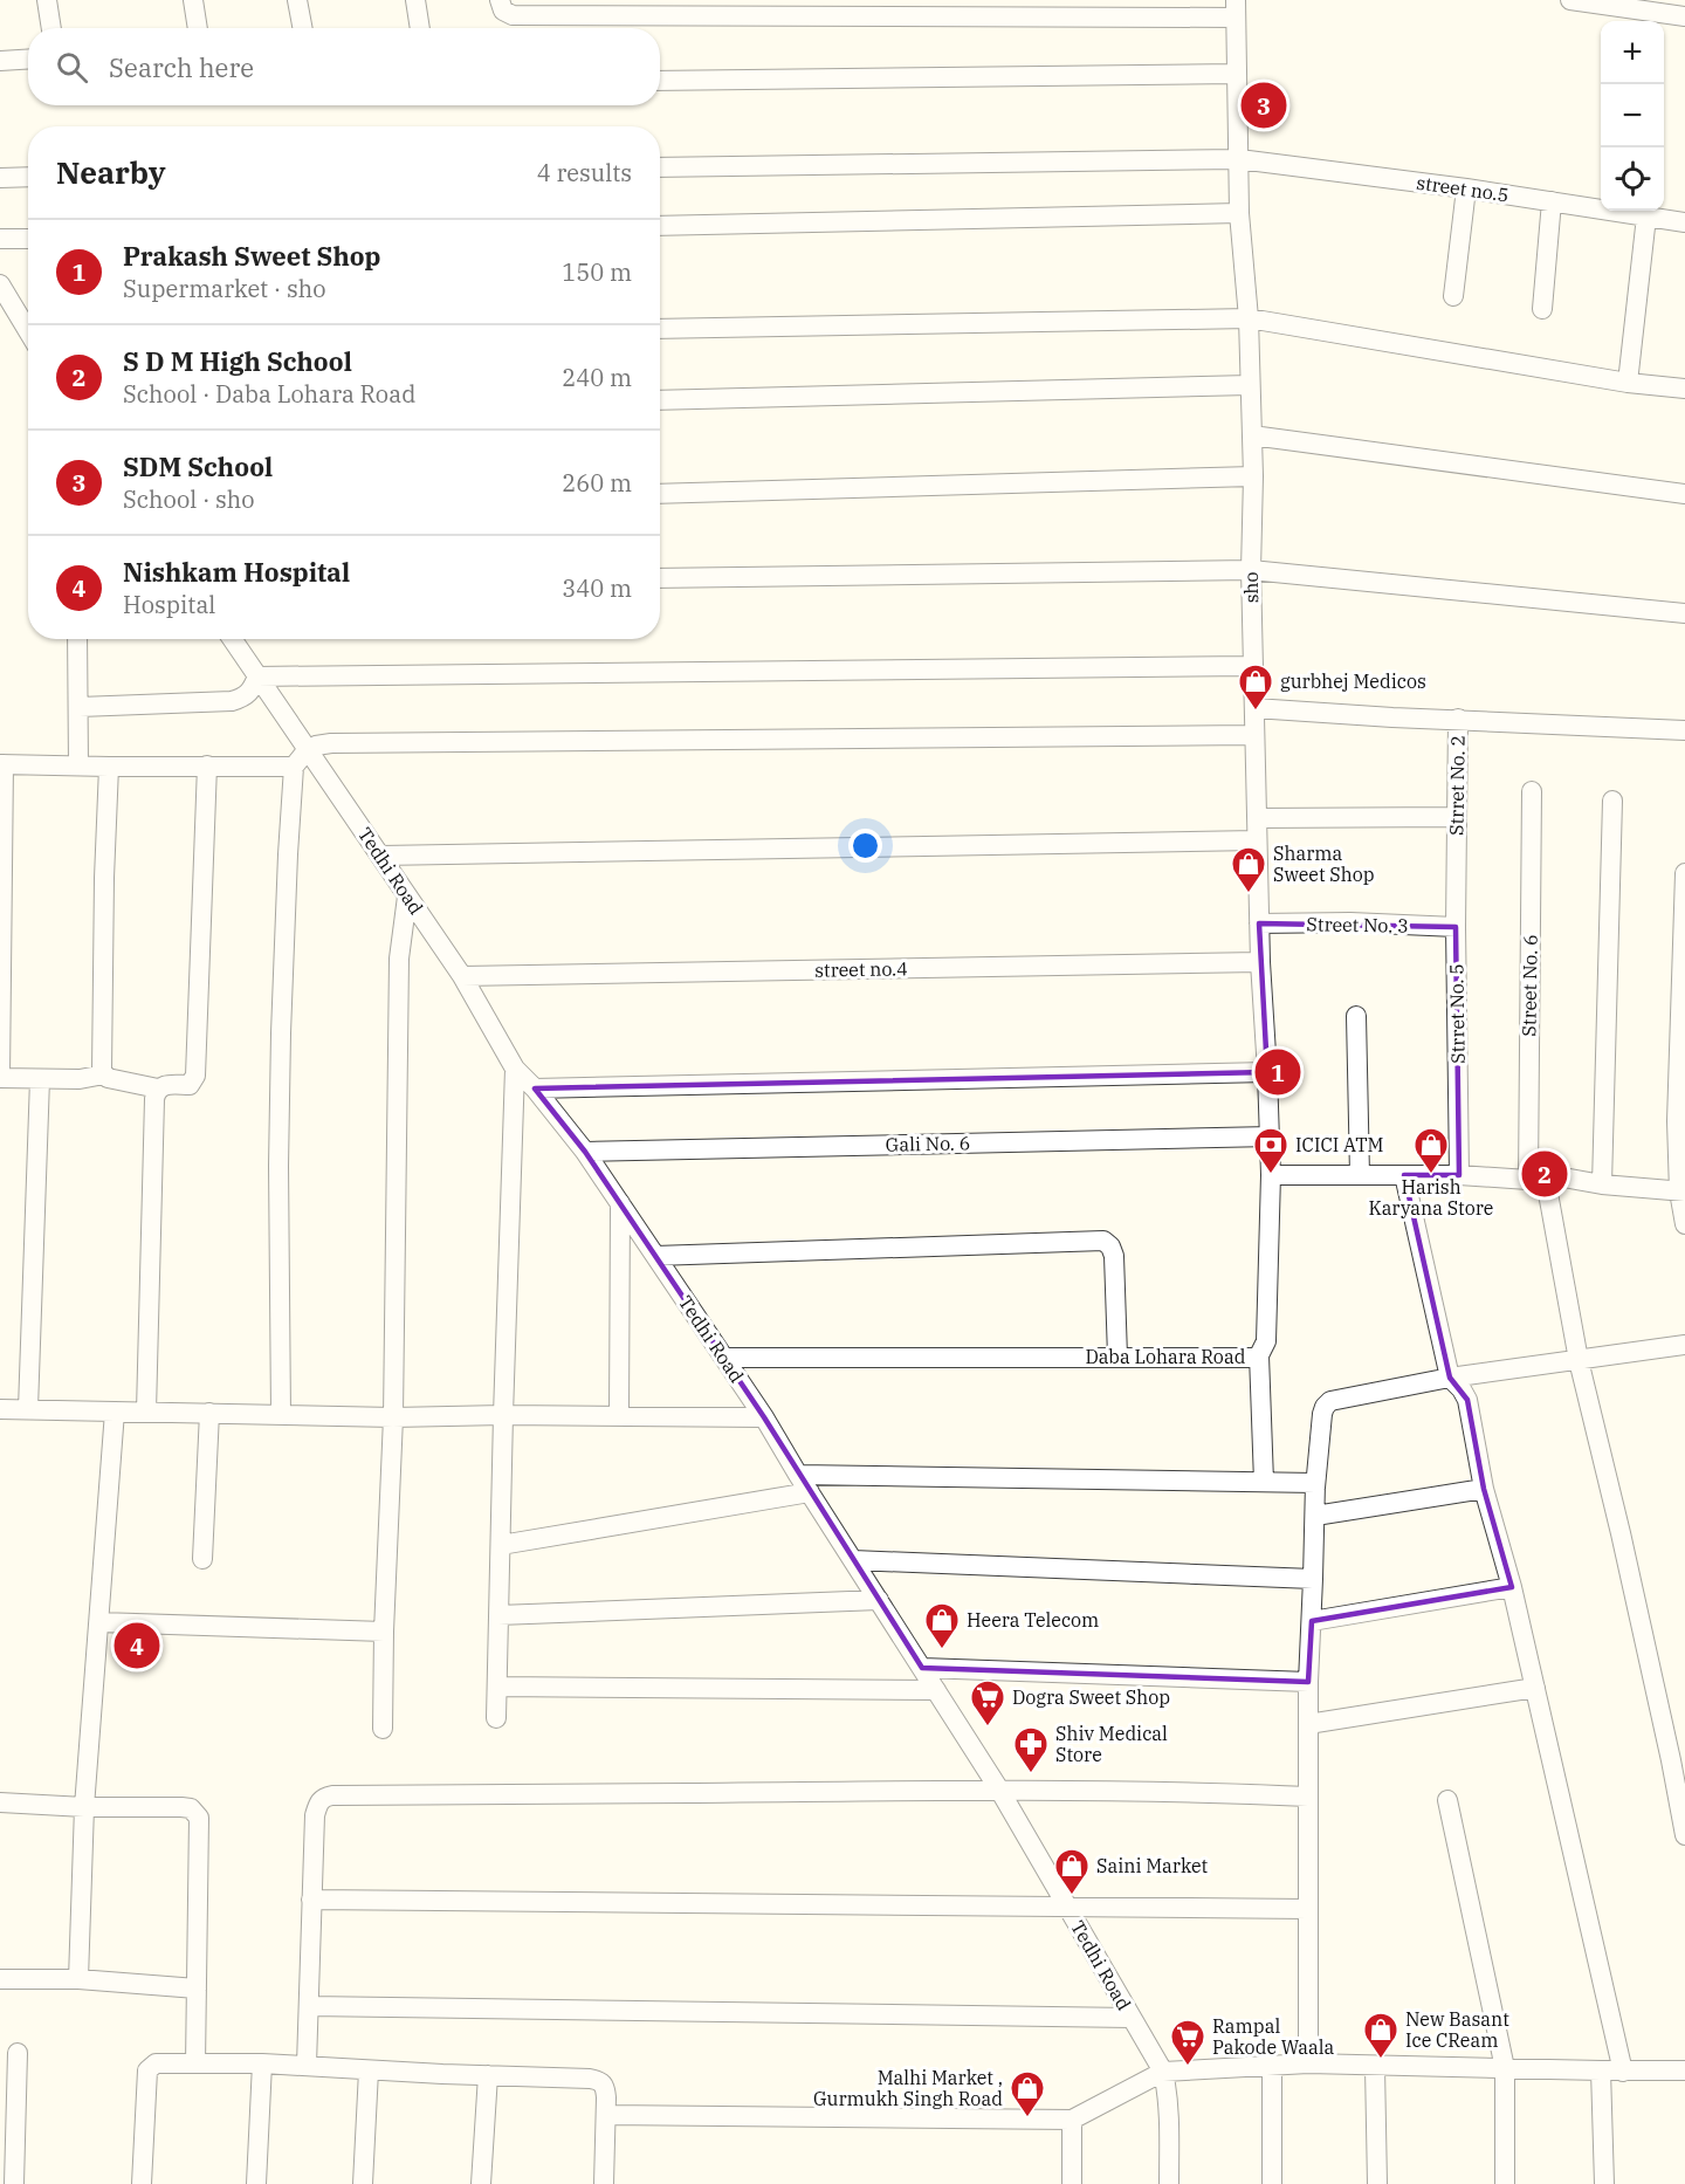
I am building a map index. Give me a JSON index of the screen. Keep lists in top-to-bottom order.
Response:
{
  "streets": {
    "street": [
      "street no.5",
      "sho",
      "Strret No. 2",
      "Tedhi Road",
      "Street No. 3",
      "street no.4",
      "Street No. 6",
      "Strret No. 5",
      "Gali No. 6",
      "Daba Lohara Road"
    ]
  },
  "crossings": [
    ["street no.5", "sho"],
    ["sho", "Street No. 3"],
    ["sho", "street no.4"],
    ["sho", "Gali No. 6"],
    ["sho", "Daba Lohara Road"],
    ["Strret No. 2", "Strret No. 5"],
    ["Tedhi Road", "street no.4"],
    ["Tedhi Road", "Gali No. 6"],
    ["Tedhi Road", "Daba Lohara Road"],
    ["Street No. 3", "Strret No. 5"]
  ],
  "places": {
    "shop": [
      "gurbhej Medicos",
      "Sharma Sweet Shop",
      "Harish Karyana Store",
      "Heera Telecom",
      "Saini Market",
      "New Basant Ice CReam",
      "Malhi Market , Gurmukh Singh Road"
    ],
    "bank": ["ICICI ATM"],
    "supermarket": ["Dogra Sweet Shop", "Rampal Pakode Waala"],
    "pharmacy": ["Shiv Medical Store"]
  },
  "page": {
    "map_buttons": ["+", "−"],
    "search": "Search here",
    "pins": [
      "3",
      "1",
      "2",
      "4"
    ],
    "heading": ["Nearby", "4 results"],
    "list": [
      {
        "mark": "1",
        "name": "Prakash Sweet Shop",
        "note": "Supermarket · sho",
        "value": "150 m"
      },
      {
        "mark": "2",
        "name": "S D M High School",
        "note": "School · Daba Lohara Road",
        "value": "240 m"
      },
      {
        "mark": "3",
        "name": "SDM School",
        "note": "School · sho",
        "value": "260 m"
      },
      {
        "mark": "4",
        "name": "Nishkam Hospital",
        "note": "Hospital",
        "value": "340 m"
      }
    ]
  }
}
